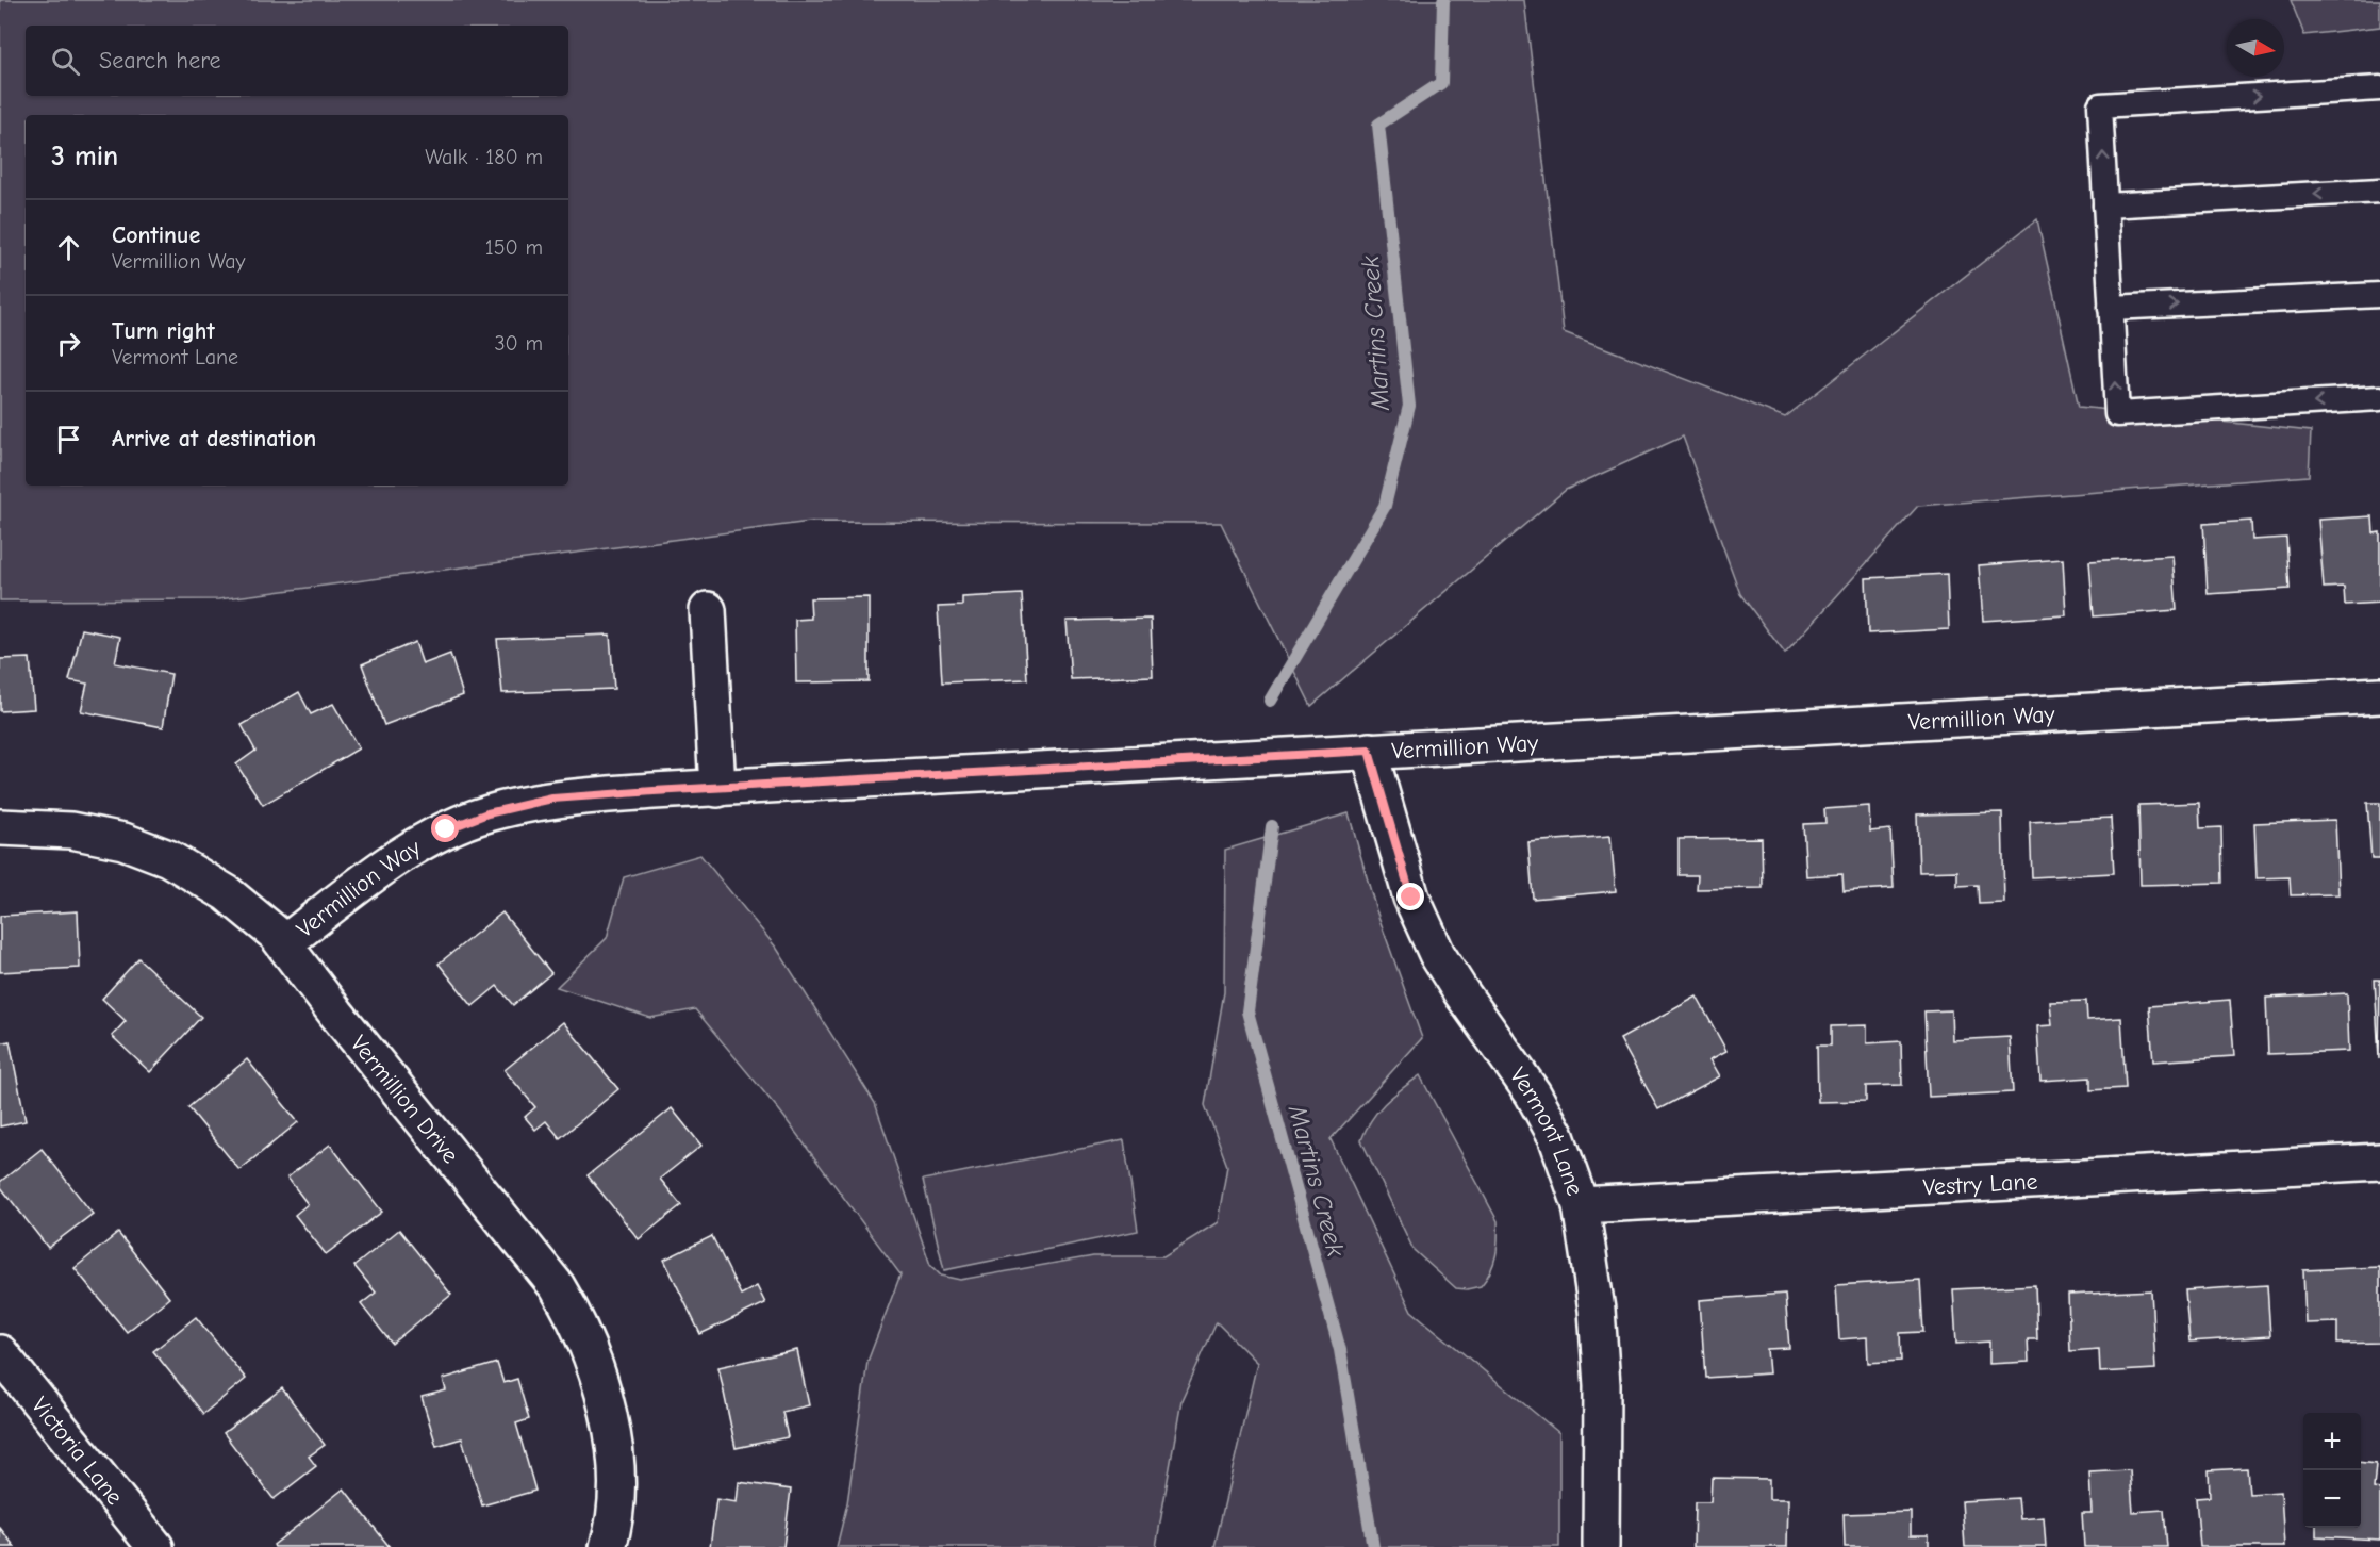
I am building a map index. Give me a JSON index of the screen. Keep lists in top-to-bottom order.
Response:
{
  "streets": {
    "street": [
      "Vermillion Way",
      "Vermillion Drive",
      "Vermont Lane",
      "Vestry Lane",
      "Victoria Lane"
    ]
  },
  "crossings": [
    ["Vermillion Way", "Vermillion Drive"],
    ["Vermillion Way", "Vermont Lane"],
    ["Vermont Lane", "Vestry Lane"]
  ],
  "water": ["Martins Creek"],
  "north": "right",
  "page": {
    "search": "Search here",
    "heading": ["3 min", "Walk · 180 m"],
    "list": [
      ["Continue", "Vermillion Way", "150 m"],
      ["Turn right", "Vermont Lane", "30 m"],
      "Arrive at destination"
    ],
    "map_buttons": ["+", "−"]
  }
}
